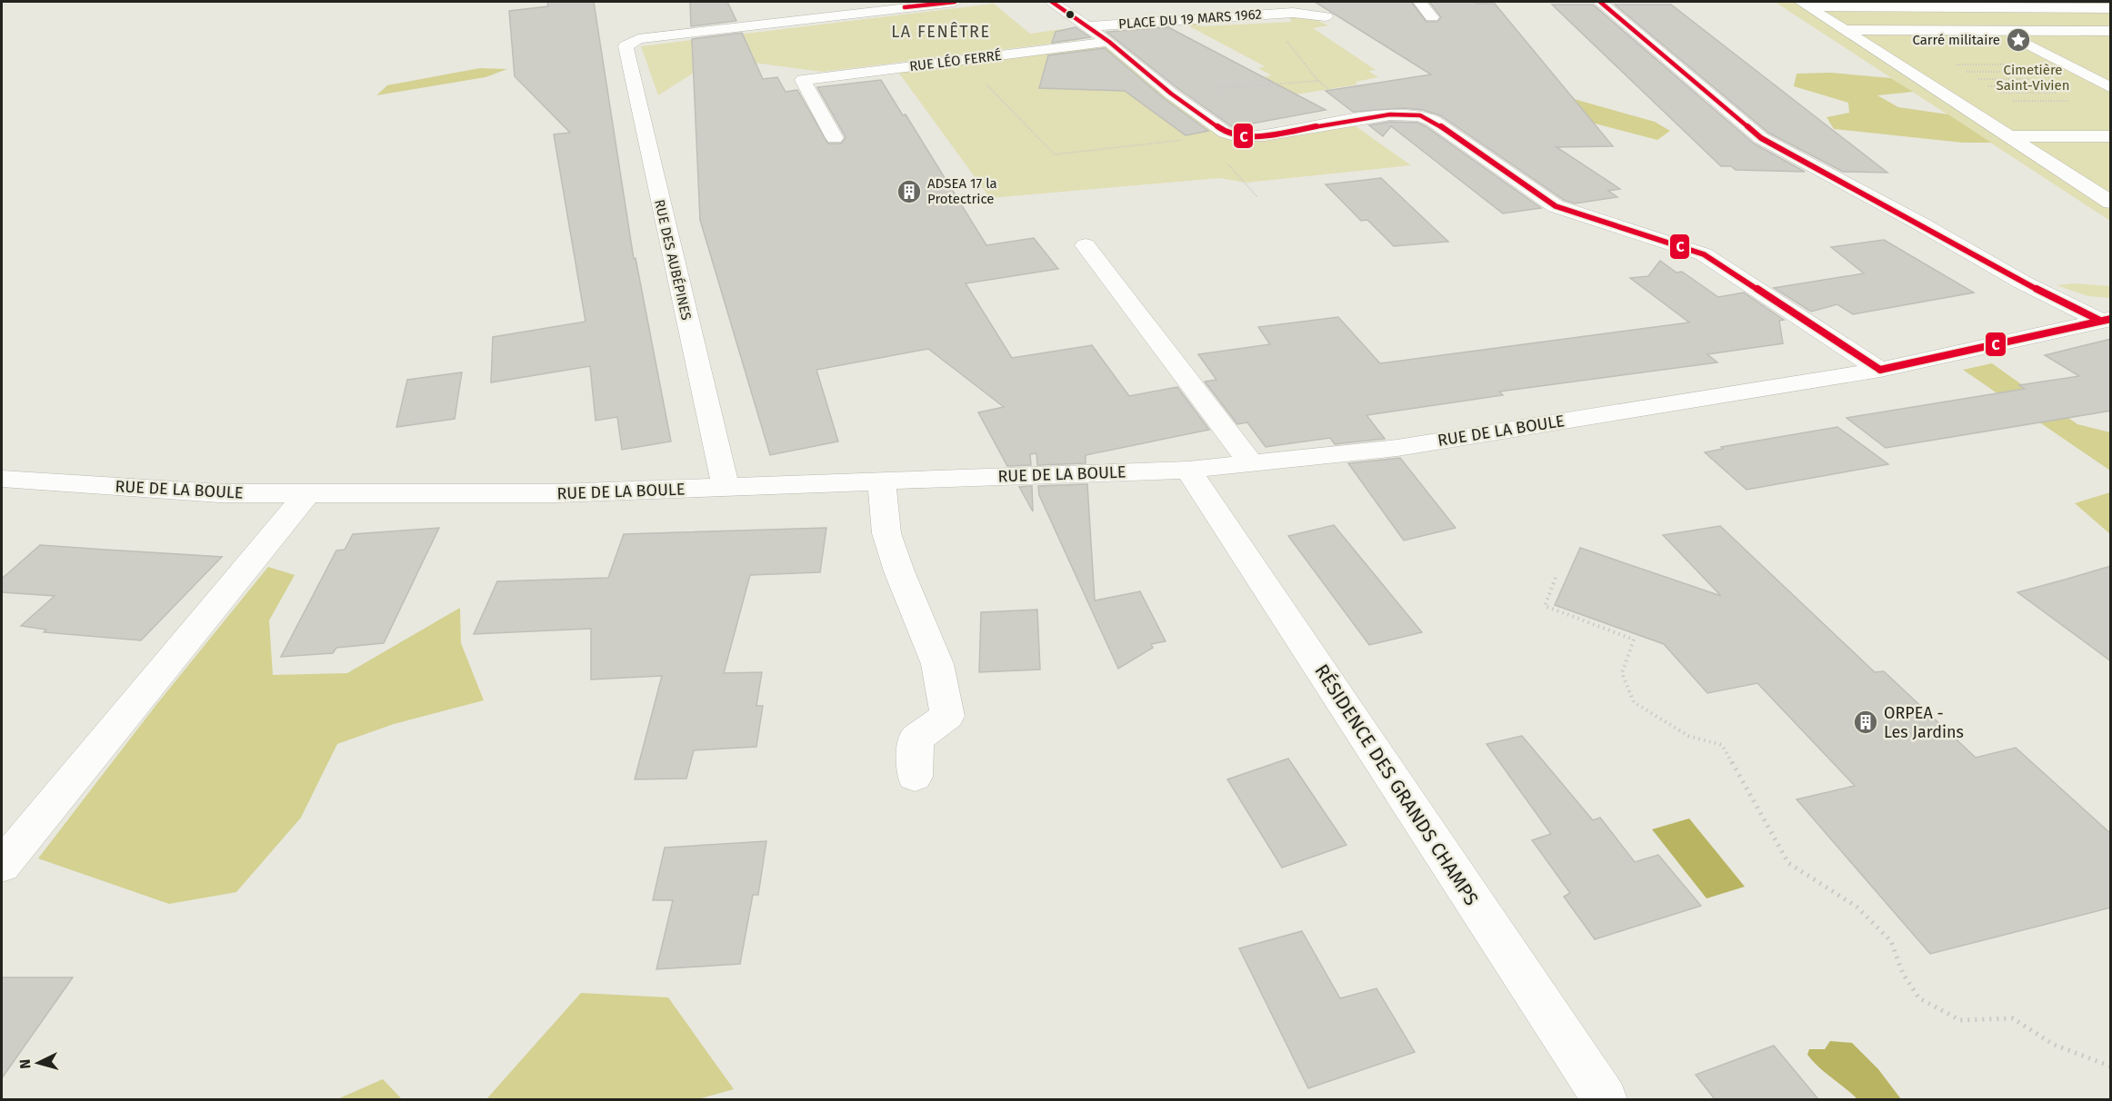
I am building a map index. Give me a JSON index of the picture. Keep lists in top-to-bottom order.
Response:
{
  "streets": {
    "street": [
      "PLACE DU 19 MARS 1962",
      "RUE LÉO FERRÉ",
      "RUE DES AUBÉPINES",
      "RUE DE LA BOULE",
      "RÉSIDENCE DES GRANDS CHAMPS"
    ]
  },
  "crossings": [
    ["PLACE DU 19 MARS 1962", "RUE LÉO FERRÉ"],
    ["RUE DES AUBÉPINES", "RUE DE LA BOULE"],
    ["RUE DE LA BOULE", "RÉSIDENCE DES GRANDS CHAMPS"]
  ],
  "districts": ["LA FENÊTRE"],
  "parks": ["Cimetière Saint-Vivien"],
  "places": {
    "place": ["Carré militaire"],
    "building": ["ADSEA 17 la Protectrice", "ORPEA - Les Jardins"]
  },
  "lines": ["transit line C"],
  "north": "left"
}
